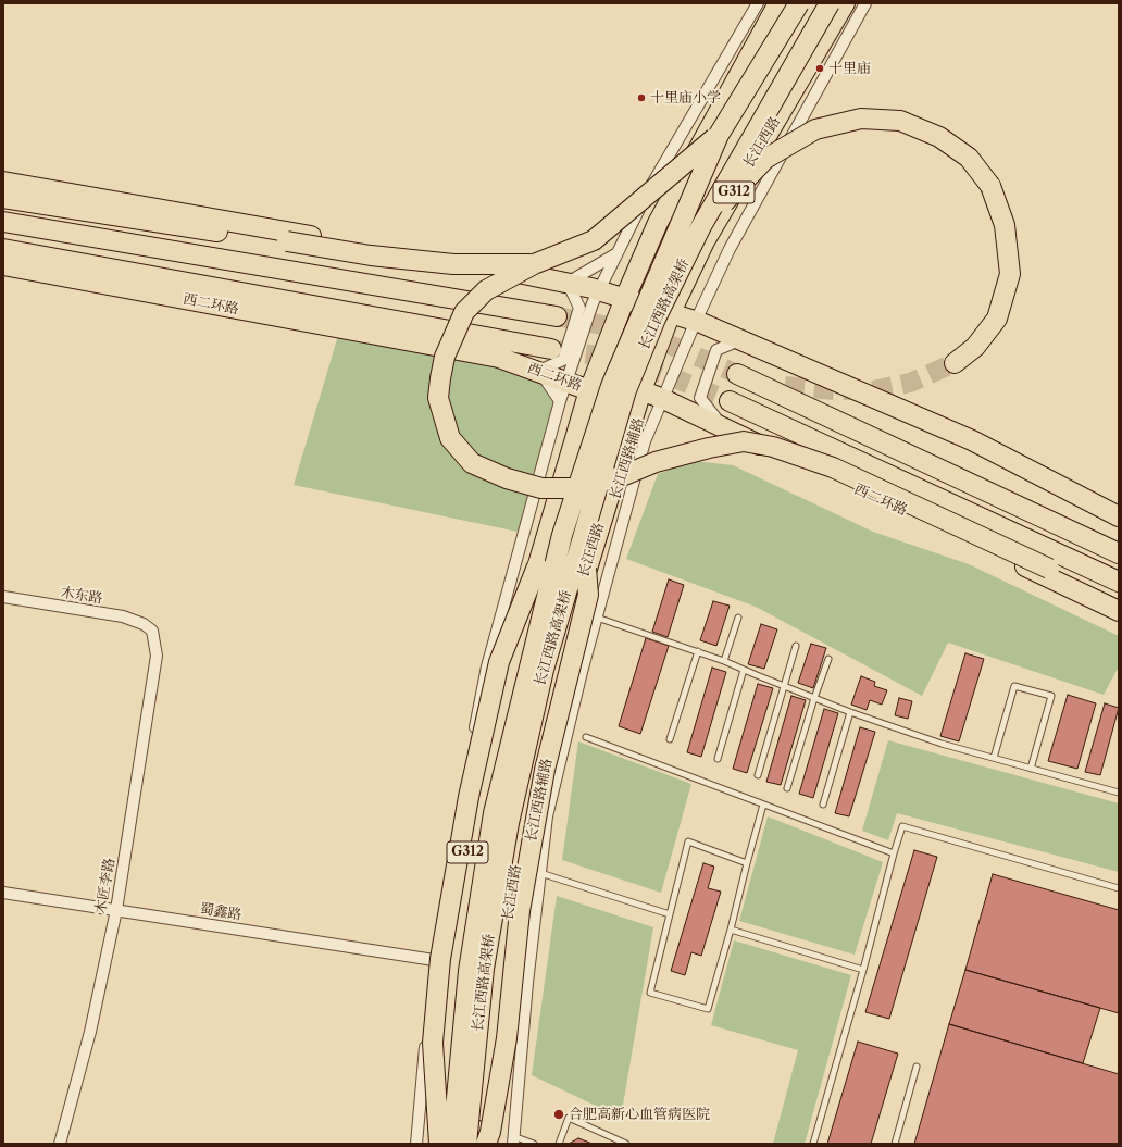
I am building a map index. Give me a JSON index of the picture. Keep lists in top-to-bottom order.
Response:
{
  "streets": {
    "highway": [
      "长江西路",
      "G312",
      "西二环路",
      "长江西路高架桥"
    ],
    "street": [
      "长江西路辅路",
      "木东路",
      "木匠李路",
      "蜀鑫路"
    ]
  },
  "crossings": [
    ["长江西路", "西二环路"],
    ["G312", "西二环路"],
    ["西二环路", "长江西路辅路"],
    ["木东路", "木匠李路"],
    ["木匠李路", "蜀鑫路"]
  ],
  "places": ["十里庙", "十里庙小学", "合肥高新心血管病医院"]
}
